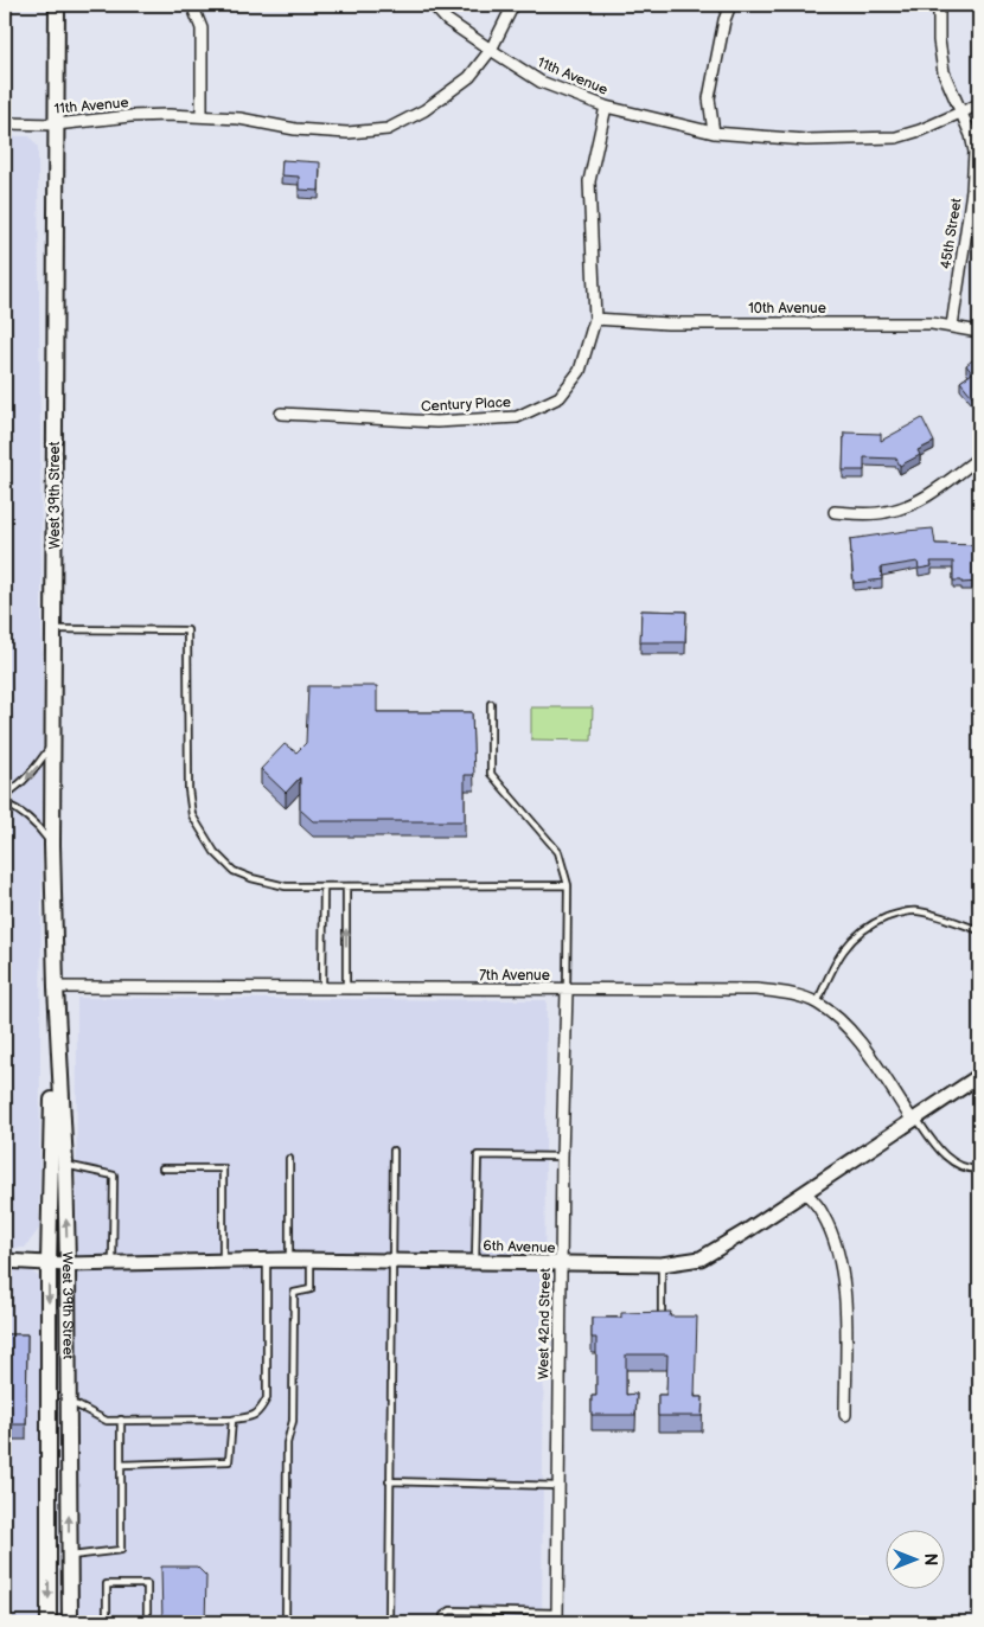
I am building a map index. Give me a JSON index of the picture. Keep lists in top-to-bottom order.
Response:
{
  "streets": {
    "main road": ["West 39th Street"],
    "street": [
      "11th Avenue",
      "45th Street",
      "10th Avenue",
      "Century Place",
      "7th Avenue",
      "6th Avenue",
      "West 42nd Street"
    ]
  },
  "crossings": [
    ["11th Avenue", "45th Street"],
    ["11th Avenue", "Century Place"],
    ["11th Avenue", "West 39th Street"],
    ["45th Street", "10th Avenue"],
    ["10th Avenue", "Century Place"],
    ["West 39th Street", "7th Avenue"],
    ["West 39th Street", "6th Avenue"],
    ["7th Avenue", "6th Avenue"],
    ["7th Avenue", "West 42nd Street"],
    ["6th Avenue", "West 42nd Street"]
  ],
  "north": "right"
}
